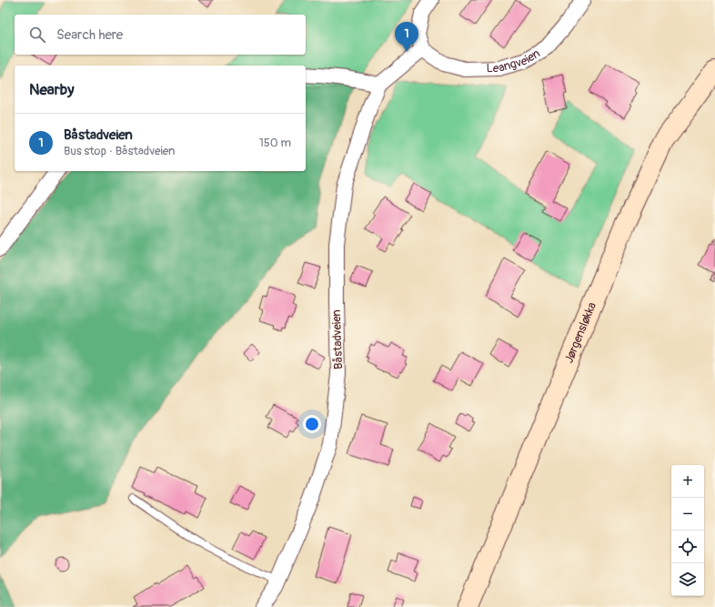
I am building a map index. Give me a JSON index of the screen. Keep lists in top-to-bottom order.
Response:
{
  "streets": {
    "street": ["Leangveien", "Jørgensløkka", "Båstadveien"]
  },
  "crossings": [
    ["Leangveien", "Båstadveien"]
  ],
  "page": {
    "search": "Search here",
    "pins": "1",
    "heading": "Nearby",
    "list": [
      {
        "mark": "1",
        "name": "Båstadveien",
        "note": "Bus stop · Båstadveien",
        "value": "150 m"
      }
    ],
    "map_buttons": ["+", "−"]
  }
}
